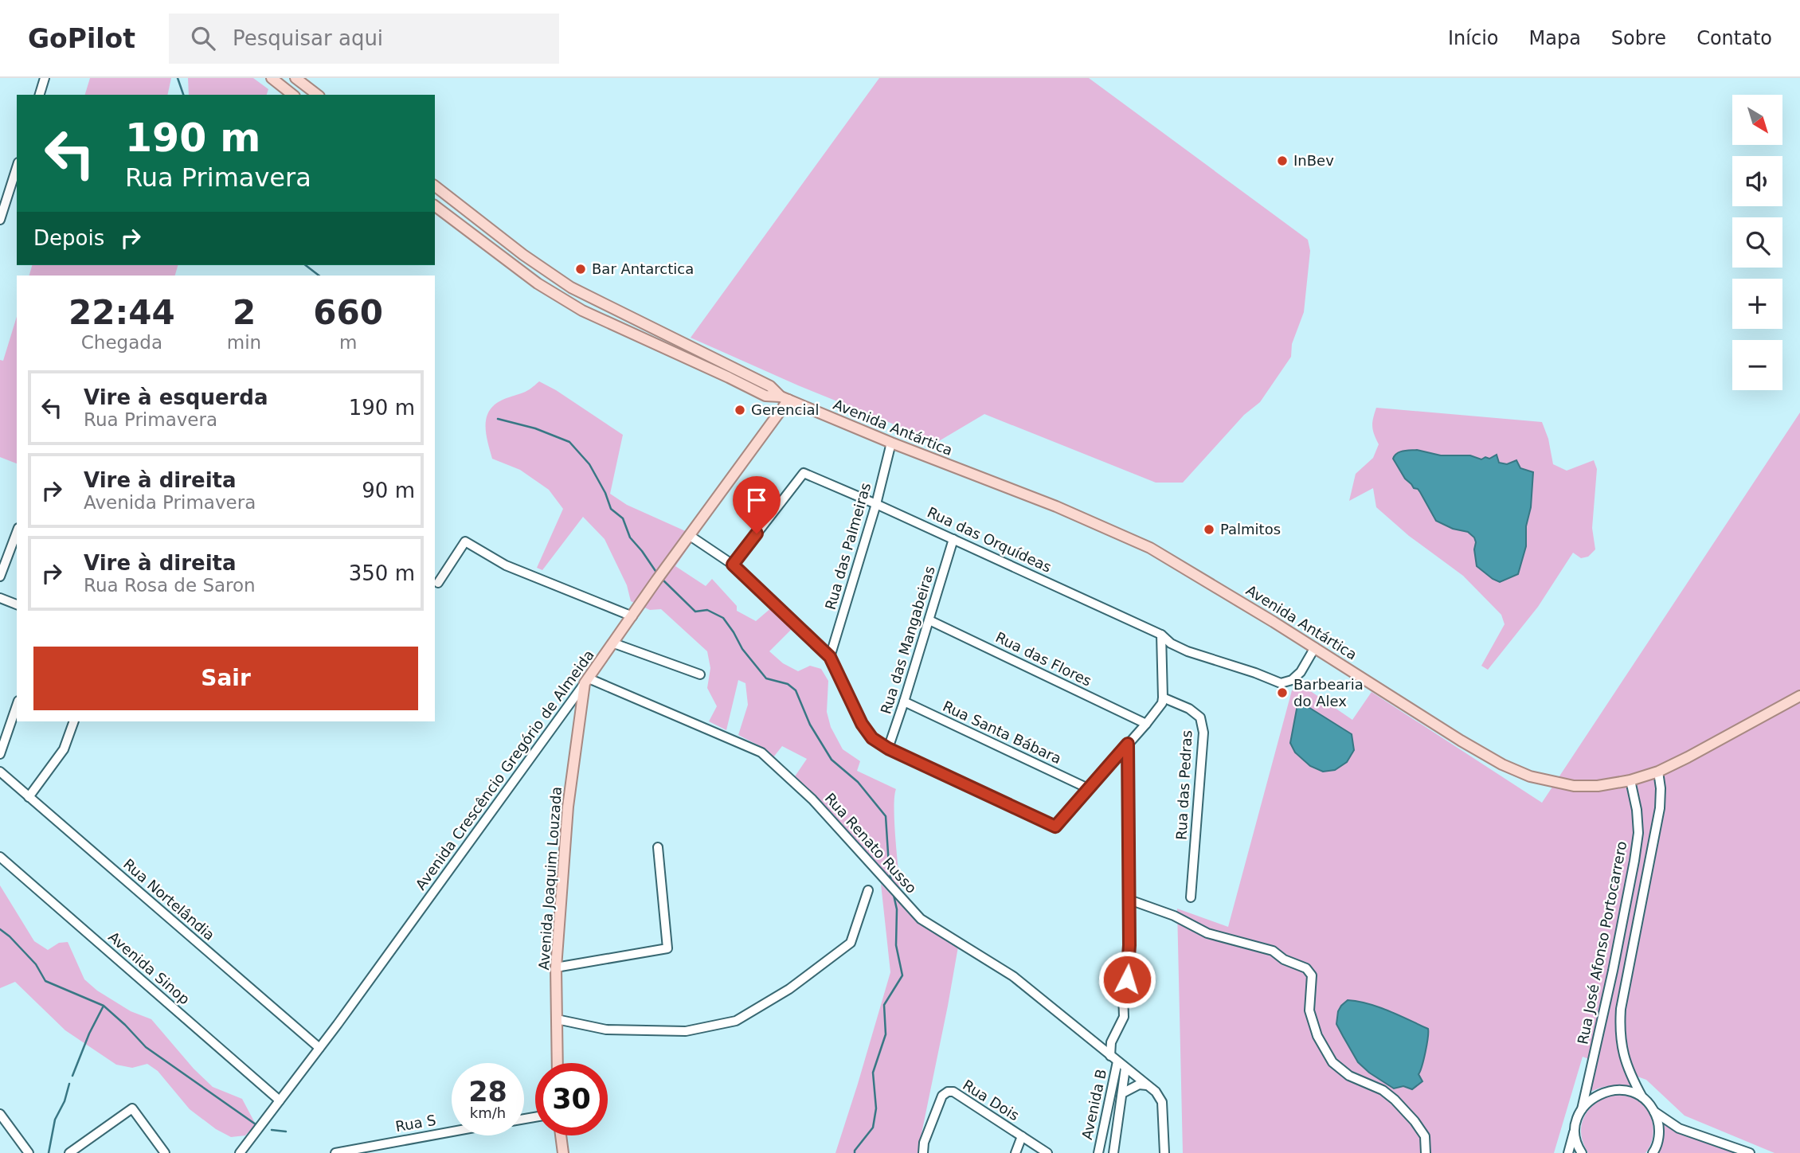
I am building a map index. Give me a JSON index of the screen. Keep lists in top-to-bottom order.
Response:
{
  "streets": {
    "main road": ["Avenida Antártica", "Avenida Crescêncio Gregório de Almeida", "Avenida Joaquim Louzada"],
    "street": [
      "Rua das Orquídeas",
      "Rua das Palmeiras",
      "Rua das Mangabeiras",
      "Rua das Flores",
      "Rua Santa Bábara",
      "Rua das Pedras",
      "Rua Renato Russo",
      "Rua Nortelândia",
      "Rua José Afonso Portocarrero",
      "Avenida Sinop",
      "Rua Dois",
      "Avenida B",
      "Rua S"
    ]
  },
  "crossings": [
    ["Avenida Antártica", "Rua das Orquídeas"],
    ["Avenida Antártica", "Rua das Palmeiras"],
    ["Avenida Antártica", "Avenida Crescêncio Gregório de Almeida"],
    ["Avenida Antártica", "Rua José Afonso Portocarrero"],
    ["Rua das Orquídeas", "Rua das Palmeiras"],
    ["Rua das Orquídeas", "Rua das Mangabeiras"],
    ["Rua das Mangabeiras", "Rua das Flores"],
    ["Rua das Mangabeiras", "Rua Santa Bábara"],
    ["Avenida Crescêncio Gregório de Almeida", "Rua Renato Russo"],
    ["Avenida Crescêncio Gregório de Almeida", "Avenida Joaquim Louzada"],
    ["Avenida Crescêncio Gregório de Almeida", "Rua Nortelândia"],
    ["Avenida Crescêncio Gregório de Almeida", "Avenida Sinop"],
    ["Rua Renato Russo", "Avenida Joaquim Louzada"],
    ["Rua Renato Russo", "Avenida B"]
  ],
  "places": [
    "InBev",
    "Bar Antarctica",
    "Gerencial",
    "Palmitos",
    "Barbearia do Alex"
  ],
  "north": "bottom right",
  "page": {
    "header": "GoPilot",
    "search": "Pesquisar aqui",
    "nav": [
      "Início",
      "Mapa",
      "Sobre",
      "Contato"
    ],
    "map_buttons": ["+", "−"],
    "turn": ["190 m", "Rua Primavera"],
    "then": "Depois",
    "eta": [
      "22:44",
      "Chegada",
      "2",
      "min",
      "660",
      "m"
    ],
    "list": [
      {
        "name": "Vire à esquerda",
        "note": "Rua Primavera",
        "value": "190 m"
      },
      {
        "name": "Vire à direita",
        "note": "Avenida Primavera",
        "value": "90 m"
      },
      {
        "name": "Vire à direita",
        "note": "Rua Rosa de Saron",
        "value": "350 m"
      }
    ],
    "buttons": "Sair",
    "speed": "28 km/h",
    "limit": "30"
  }
}
